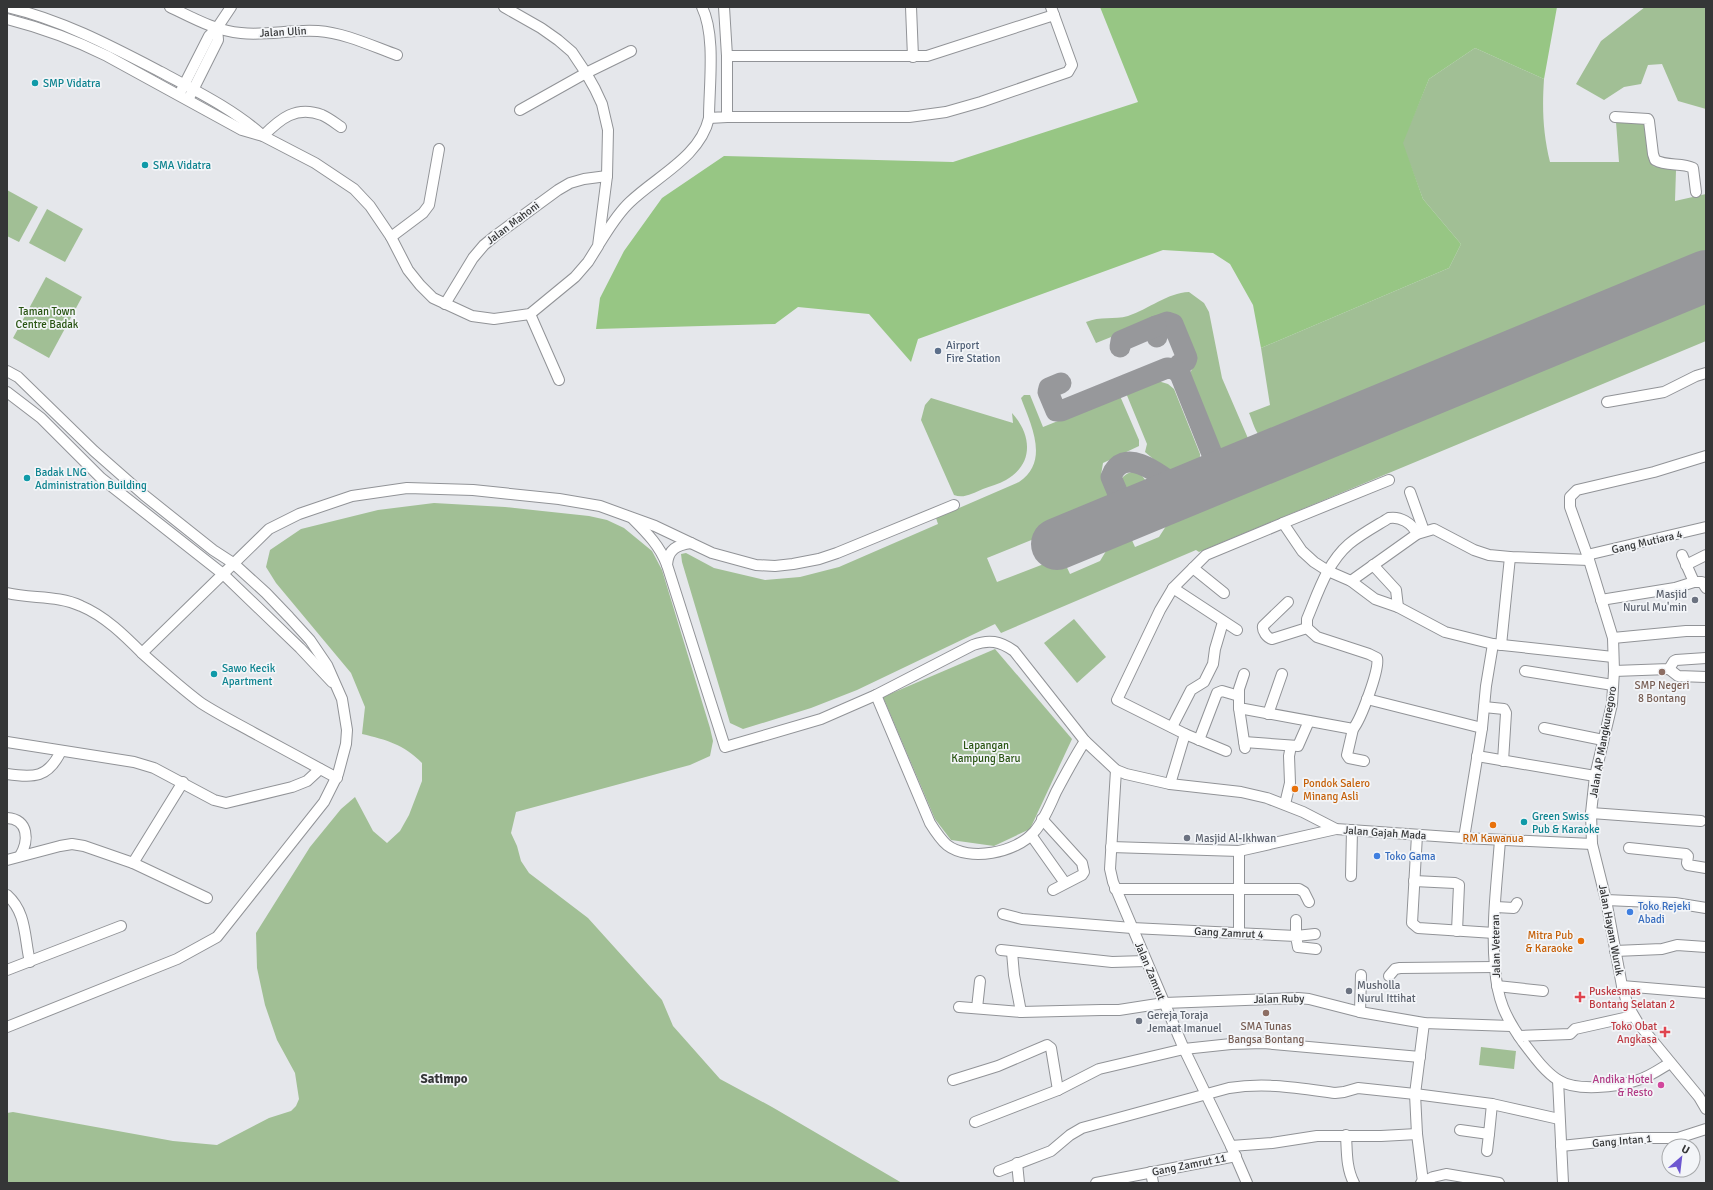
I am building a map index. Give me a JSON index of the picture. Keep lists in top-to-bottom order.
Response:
{
  "streets": {
    "street": [
      "Jalan Ulin",
      "Jalan Mahoni",
      "Gang Mutiara 4",
      "Jalan AP Mangkunegoro",
      "Jalan Gajah Mada",
      "Jalan Hayam Wuruk",
      "Gang Zamrut 4",
      "Jalan Veteran",
      "Jalan Zamrut",
      "Jalan Ruby",
      "Gang Intan 1",
      "Gang Zamrut 11"
    ]
  },
  "crossings": [
    ["Gang Mutiara 4", "Jalan AP Mangkunegoro"],
    ["Jalan AP Mangkunegoro", "Jalan Gajah Mada"],
    ["Jalan AP Mangkunegoro", "Jalan Hayam Wuruk"],
    ["Jalan Gajah Mada", "Jalan Hayam Wuruk"],
    ["Jalan Gajah Mada", "Jalan Veteran"],
    ["Jalan Gajah Mada", "Jalan Zamrut"],
    ["Jalan Hayam Wuruk", "Jalan Veteran"],
    ["Gang Zamrut 4", "Jalan Zamrut"],
    ["Jalan Veteran", "Jalan Ruby"],
    ["Jalan Zamrut", "Jalan Ruby"],
    ["Jalan Zamrut", "Gang Zamrut 11"]
  ],
  "districts": ["Satimpo"],
  "parks": ["Taman Town Centre Badak", "Lapangan Kampung Baru"],
  "places": {
    "other": [
      "SMP Vidatra",
      "SMA Vidatra",
      "Airport Fire Station",
      "Badak LNG Administration Building",
      "Masjid Nurul Mu'min",
      "SMP Negeri 8 Bontang",
      "Sawo Kecik Apartment",
      "Pondok Salero Minang Asli",
      "Green Swiss Pub & Karaoke",
      "RM Kawanua",
      "Masjid Al-Ikhwan",
      "Toko Gama",
      "Toko Rejeki Abadi",
      "Mitra Pub & Karaoke",
      "Musholla Nurul Ittihat",
      "SMA Tunas Bangsa Bontang",
      "Gereja Toraja Jemaat Imanuel",
      "Andika Hotel & Resto"
    ],
    "health": ["Puskesmas Bontang Selatan 2", "Toko Obat Angkasa"]
  },
  "north": "top right"
}
